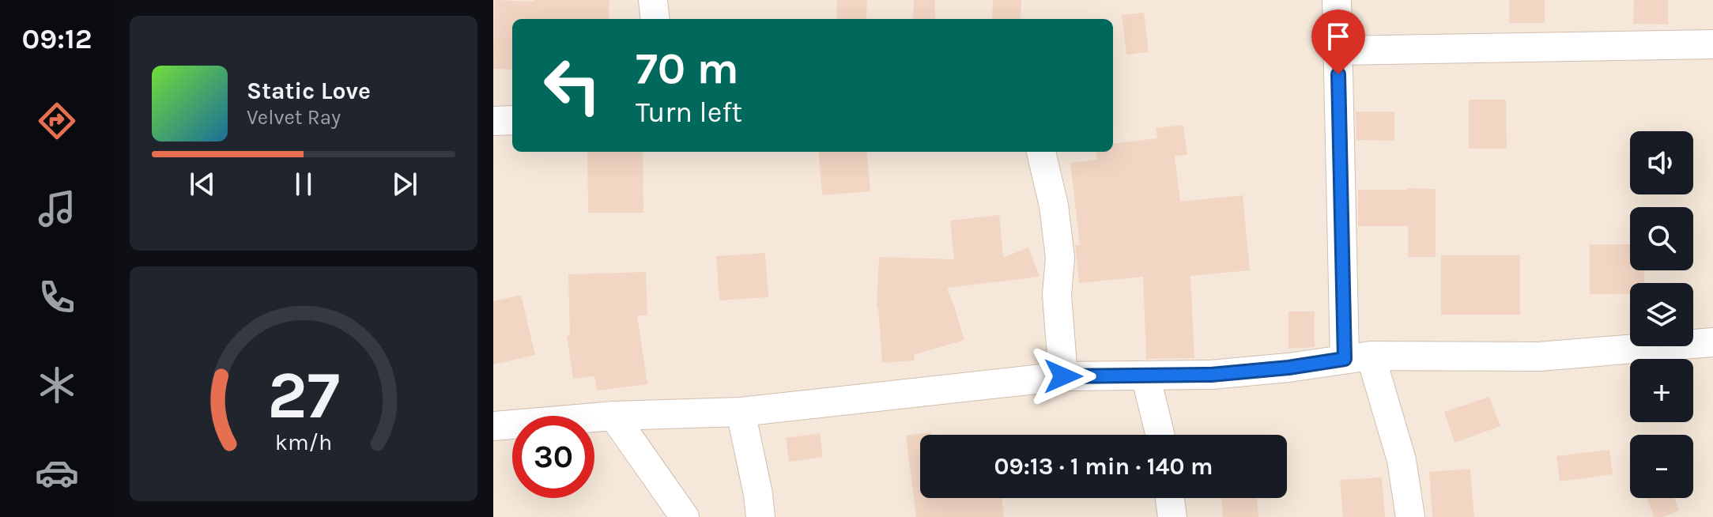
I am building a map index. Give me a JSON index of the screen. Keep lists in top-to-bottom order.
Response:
{
  "page": {
    "tabs": "09:12",
    "turn": ["70 m", "Turn left"],
    "song": ["Static Love", "Velvet Ray"],
    "map_buttons": ["+", "−"],
    "limit": "30",
    "trip": "09:13 · 1 min · 140 m",
    "gauge": ["27", "km/h"]
  }
}
